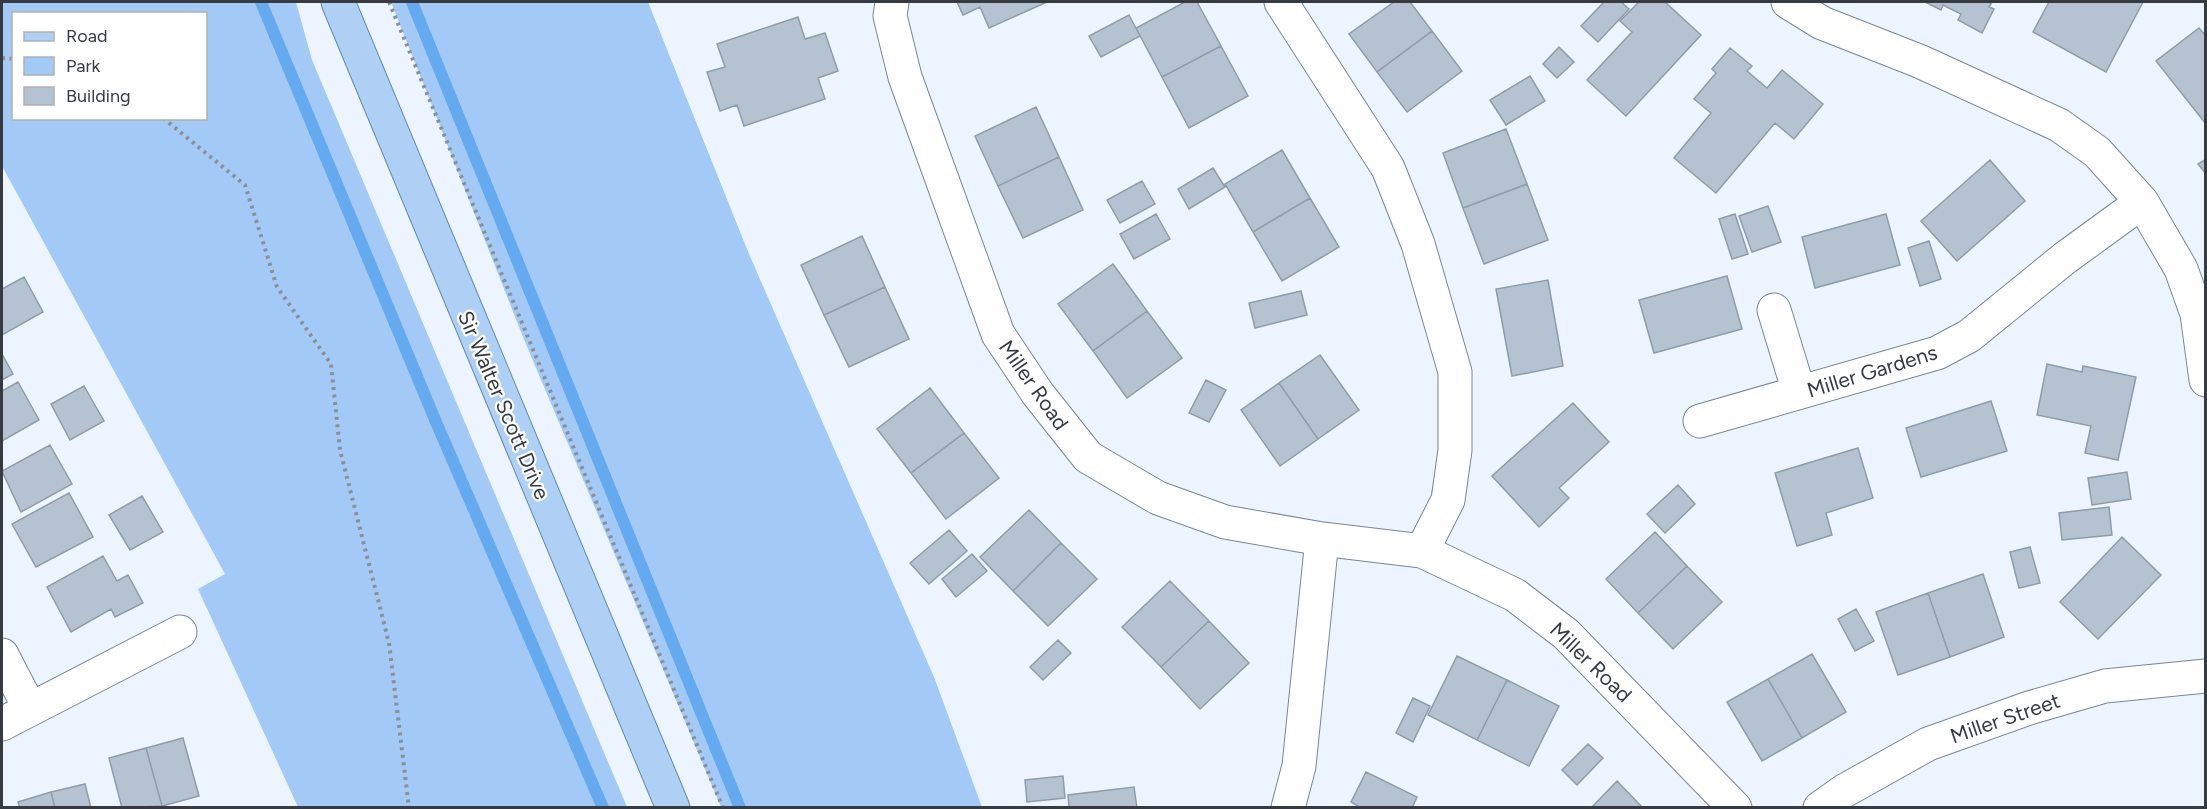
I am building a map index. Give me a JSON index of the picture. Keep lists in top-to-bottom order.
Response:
{
  "streets": {
    "main road": ["Sir Walter Scott Drive"],
    "street": ["Miller Gardens", "Miller Road", "Miller Street"]
  },
  "legend": ["Road", "Park", "Building"]
}
